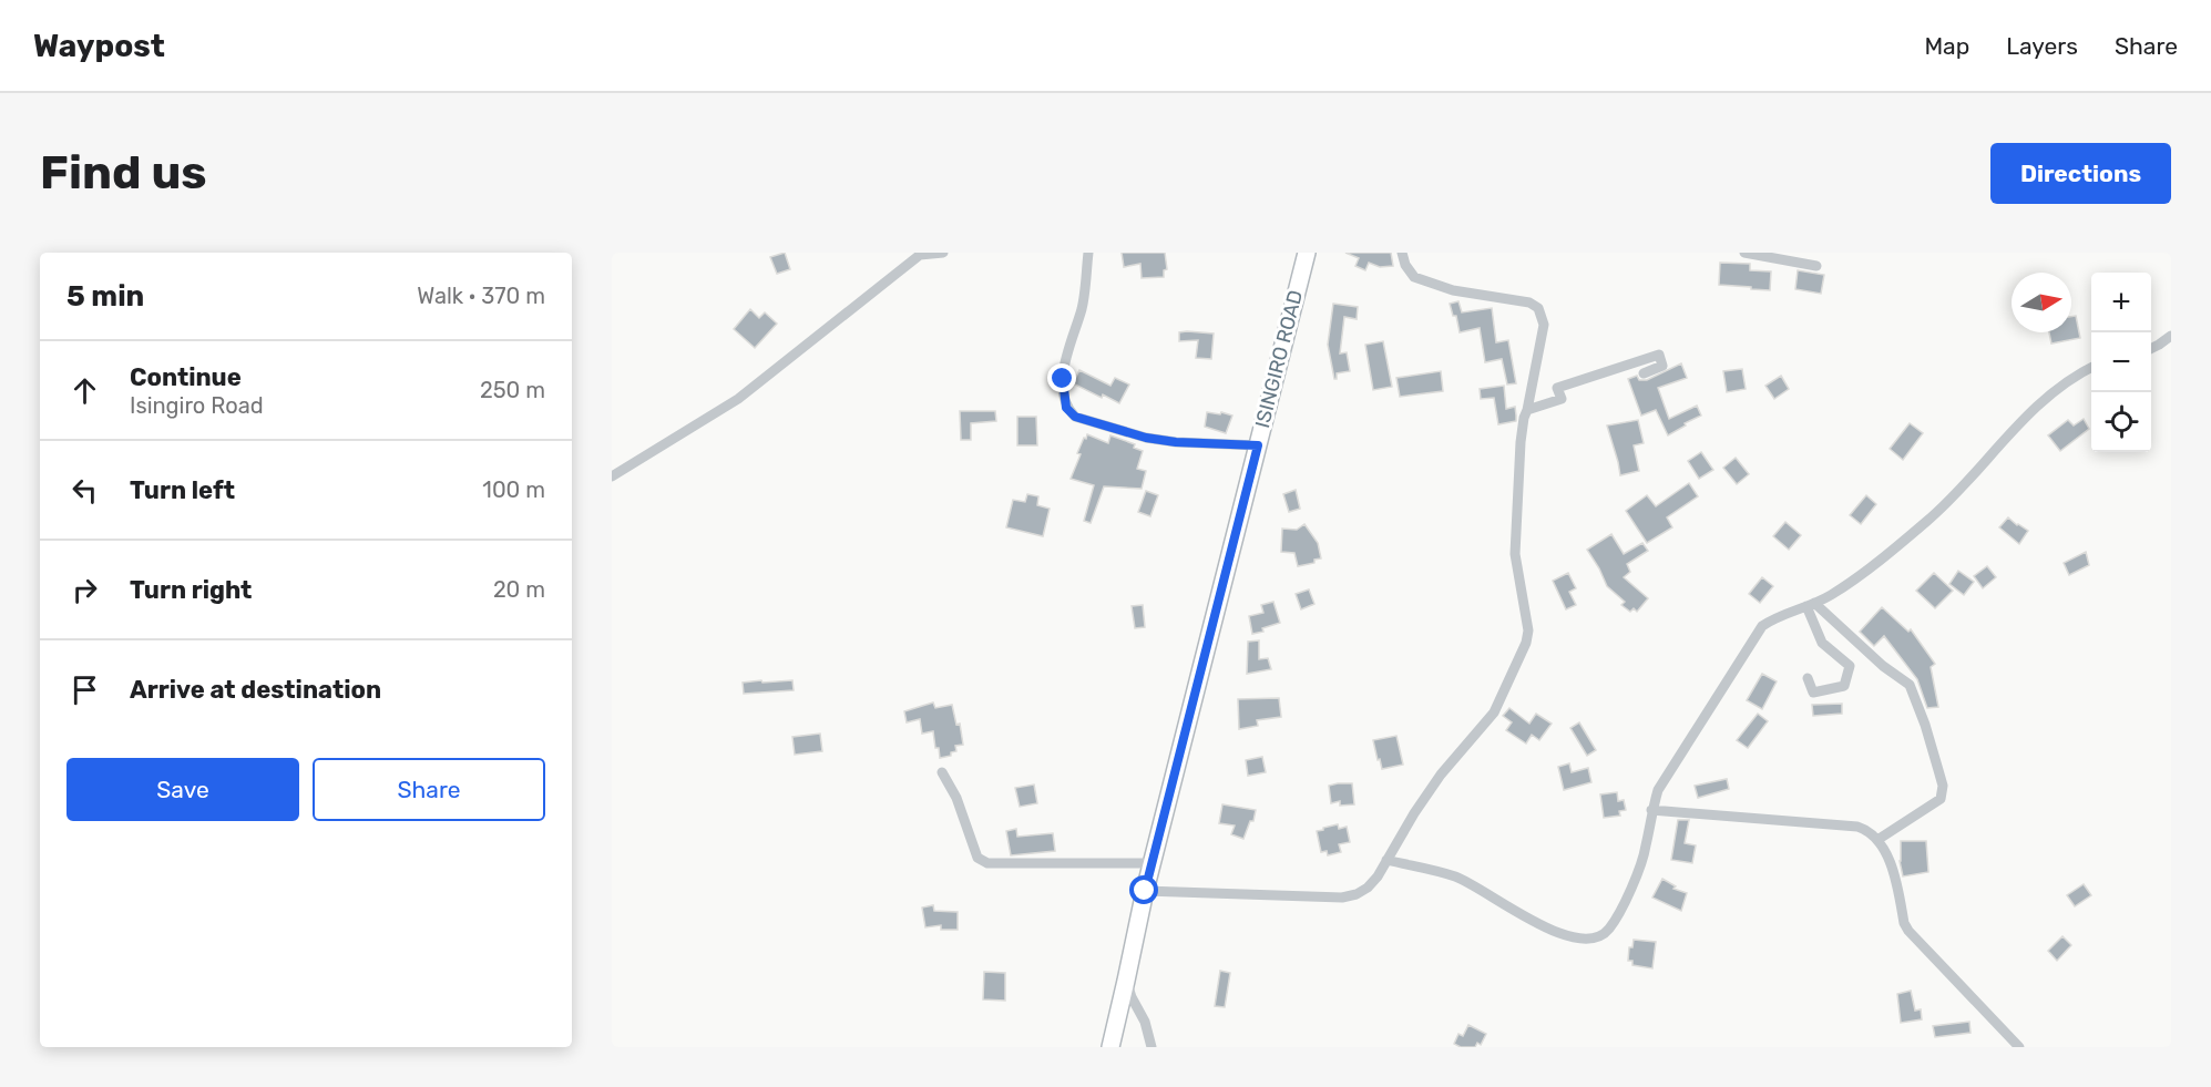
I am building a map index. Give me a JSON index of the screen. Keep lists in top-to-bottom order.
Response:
{
  "streets": {
    "main road": ["ISINGIRO ROAD"]
  },
  "north": "right",
  "page": {
    "header": "Waypost",
    "nav": ["Map", "Layers", "Share"],
    "buttons": [
      "Directions",
      ["Save", "Share"]
    ],
    "title": "Find us",
    "heading": ["5 min", "Walk · 370 m"],
    "map_buttons": ["+", "−"],
    "list": [
      ["Continue", "Isingiro Road", "250 m"],
      ["Turn left", "100 m"],
      ["Turn right", "20 m"],
      "Arrive at destination"
    ]
  }
}
